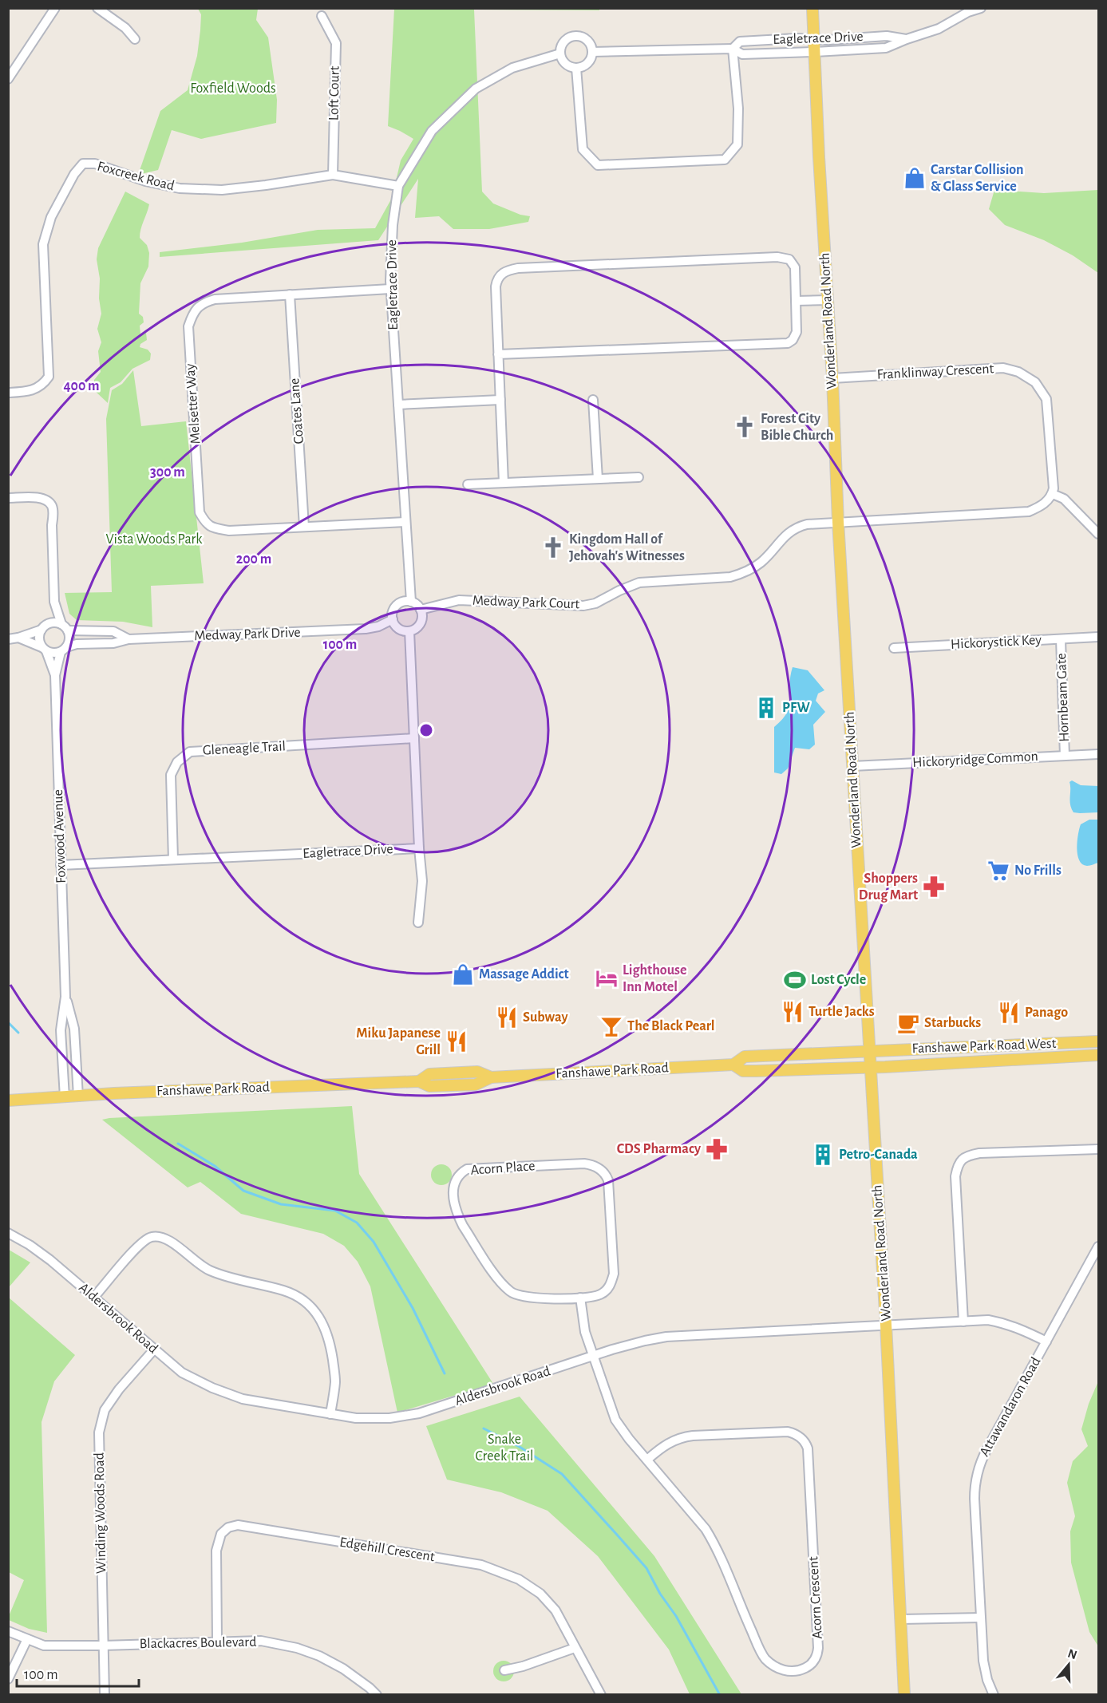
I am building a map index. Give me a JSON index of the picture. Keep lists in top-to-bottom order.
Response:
{
  "streets": {
    "main road": ["Wonderland Road North", "Fanshawe Park Road West", "Fanshawe Park Road"],
    "street": [
      "Eagletrace Drive",
      "Loft Court",
      "Foxcreek Road",
      "Franklinway Crescent",
      "Melsetter Way",
      "Coates Lane",
      "Medway Park Court",
      "Medway Park Drive",
      "Hickorystick Key",
      "Hornbeam Gate",
      "Gleneagle Trail",
      "Hickoryridge Common",
      "Foxwood Avenue",
      "Acorn Place",
      "Aldersbrook Road",
      "Attawandaron Road",
      "Winding Woods Road",
      "Edgehill Crescent",
      "Acorn Crescent",
      "Blackacres Boulevard"
    ]
  },
  "crossings": [
    ["Eagletrace Drive", "Foxcreek Road"],
    ["Eagletrace Drive", "Wonderland Road North"],
    ["Eagletrace Drive", "Melsetter Way"],
    ["Eagletrace Drive", "Medway Park Court"],
    ["Eagletrace Drive", "Medway Park Drive"],
    ["Eagletrace Drive", "Gleneagle Trail"],
    ["Eagletrace Drive", "Foxwood Avenue"],
    ["Loft Court", "Foxcreek Road"],
    ["Wonderland Road North", "Franklinway Crescent"],
    ["Wonderland Road North", "Medway Park Court"],
    ["Wonderland Road North", "Hickoryridge Common"],
    ["Wonderland Road North", "Fanshawe Park Road West"],
    ["Wonderland Road North", "Fanshawe Park Road"],
    ["Wonderland Road North", "Aldersbrook Road"],
    ["Melsetter Way", "Coates Lane"],
    ["Medway Park Court", "Medway Park Drive"],
    ["Medway Park Drive", "Foxwood Avenue"],
    ["Hickorystick Key", "Hornbeam Gate"],
    ["Hornbeam Gate", "Hickoryridge Common"],
    ["Foxwood Avenue", "Fanshawe Park Road"],
    ["Fanshawe Park Road West", "Fanshawe Park Road"],
    ["Aldersbrook Road", "Attawandaron Road"],
    ["Aldersbrook Road", "Winding Woods Road"],
    ["Aldersbrook Road", "Acorn Crescent"],
    ["Winding Woods Road", "Blackacres Boulevard"],
    ["Edgehill Crescent", "Blackacres Boulevard"]
  ],
  "parks": ["Foxfield Woods", "Vista Woods Park", "Snake Creek Trail"],
  "places": {
    "shop": ["Carstar Collision & Glass Service", "Massage Addict"],
    "church": ["Forest City Bible Church", "Kingdom Hall of Jehovah's Witnesses"],
    "building": ["PFW", "Petro-Canada"],
    "supermarket": ["No Frills"],
    "pharmacy": ["Shoppers Drug Mart", "CDS Pharmacy"],
    "hotel": ["Lighthouse Inn Motel"],
    "sports": ["Lost Cycle"],
    "restaurant": [
      "Turtle Jacks",
      "Panago",
      "Subway",
      "Miku Japanese Grill"
    ],
    "cafe": ["Starbucks"],
    "bar": ["The Black Pearl"]
  },
  "scale_bar": "100 m",
  "north": "top",
  "rings": [
    "400 m",
    "300 m",
    "200 m",
    "100 m"
  ]
}
